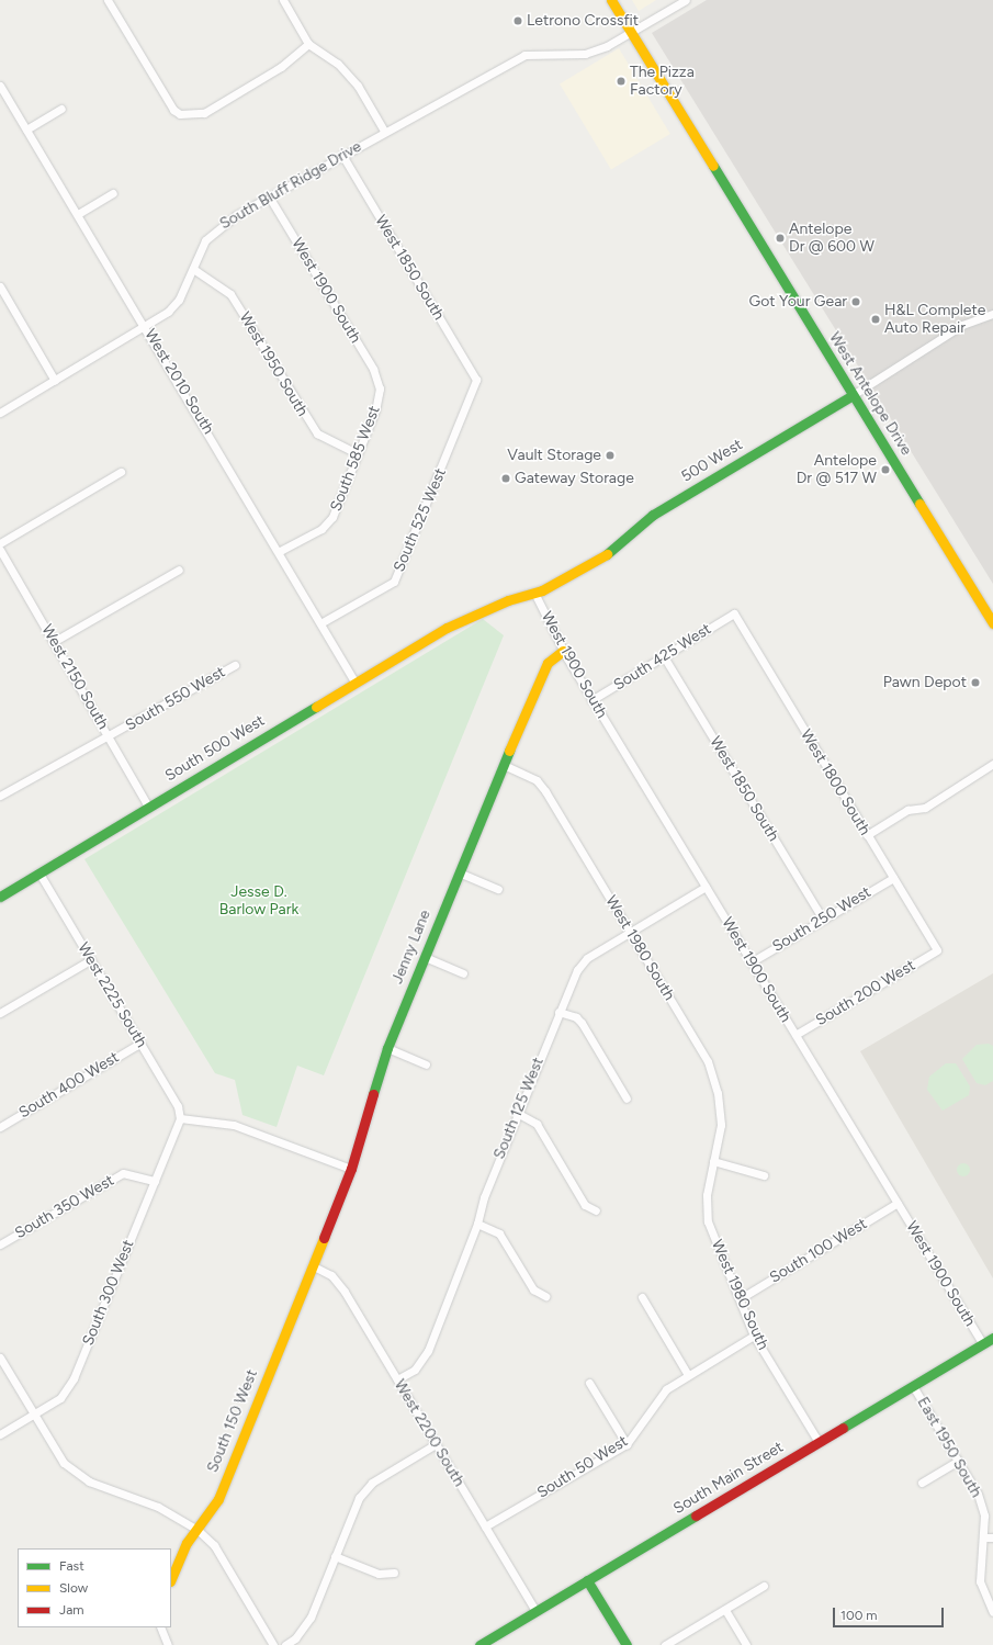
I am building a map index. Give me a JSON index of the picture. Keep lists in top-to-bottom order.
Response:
{
  "streets": {
    "street": [
      "South Bluff Ridge Drive",
      "West 1850 South",
      "West 1900 South",
      "West 1950 South",
      "West 2010 South",
      "West Antelope Drive",
      "South 585 West",
      "500 West",
      "South 525 West",
      "South 425 West",
      "West 2150 South",
      "South 550 West",
      "South 500 West",
      "West 1800 South",
      "South 250 West",
      "Jenny Lane",
      "West 1980 South",
      "South 200 West",
      "West 2225 South",
      "South 400 West",
      "South 125 West",
      "South 350 West",
      "South 100 West",
      "South 300 West",
      "South 150 West",
      "West 2200 South",
      "East 1950 South",
      "South 50 West",
      "South Main Street"
    ]
  },
  "crossings": [
    ["South Bluff Ridge Drive", "West 1850 South"],
    ["South Bluff Ridge Drive", "West 1900 South"],
    ["South Bluff Ridge Drive", "West 1950 South"],
    ["South Bluff Ridge Drive", "West 2010 South"],
    ["South Bluff Ridge Drive", "West Antelope Drive"],
    ["West 1850 South", "South 525 West"],
    ["West 1850 South", "South 425 West"],
    ["West 1850 South", "South 250 West"],
    ["West 1900 South", "South 585 West"],
    ["West 1900 South", "500 West"],
    ["West 1900 South", "South 425 West"],
    ["West 1900 South", "South 250 West"],
    ["West 1900 South", "Jenny Lane"],
    ["West 1900 South", "South 200 West"],
    ["West 1900 South", "South 125 West"],
    ["West 1900 South", "South 100 West"],
    ["West 1900 South", "South Main Street"],
    ["West 1950 South", "South 585 West"],
    ["West 2010 South", "South 585 West"],
    ["West 2010 South", "South 525 West"],
    ["West 2010 South", "South 500 West"],
    ["West Antelope Drive", "500 West"],
    ["500 West", "South 500 West"],
    ["South 425 West", "West 1800 South"],
    ["West 2150 South", "South 550 West"],
    ["West 2150 South", "South 500 West"],
    ["South 500 West", "West 2225 South"],
    ["West 1800 South", "South 250 West"],
    ["West 1800 South", "South 200 West"],
    ["Jenny Lane", "West 1980 South"],
    ["Jenny Lane", "South 150 West"],
    ["Jenny Lane", "West 2200 South"],
    ["West 1980 South", "South 125 West"],
    ["West 1980 South", "South 100 West"],
    ["West 1980 South", "South 50 West"],
    ["West 1980 South", "South Main Street"],
    ["West 2225 South", "South 400 West"],
    ["West 2225 South", "South 300 West"],
    ["South 125 West", "West 2200 South"],
    ["South 350 West", "South 300 West"],
    ["South 150 West", "West 2200 South"],
    ["West 2200 South", "South 50 West"],
    ["West 2200 South", "South Main Street"],
    ["East 1950 South", "South Main Street"]
  ],
  "parks": ["Jesse D. Barlow Park"],
  "places": [
    "Letrono Crossfit",
    "The Pizza Factory",
    "Antelope Dr @ 600 W",
    "Got Your Gear",
    "H&L Complete Auto Repair",
    "Vault Storage",
    "Antelope Dr @ 517 W",
    "Gateway Storage",
    "Pawn Depot"
  ],
  "legend": ["Fast", "Slow", "Jam"],
  "scale_bar": "100 m"
}
